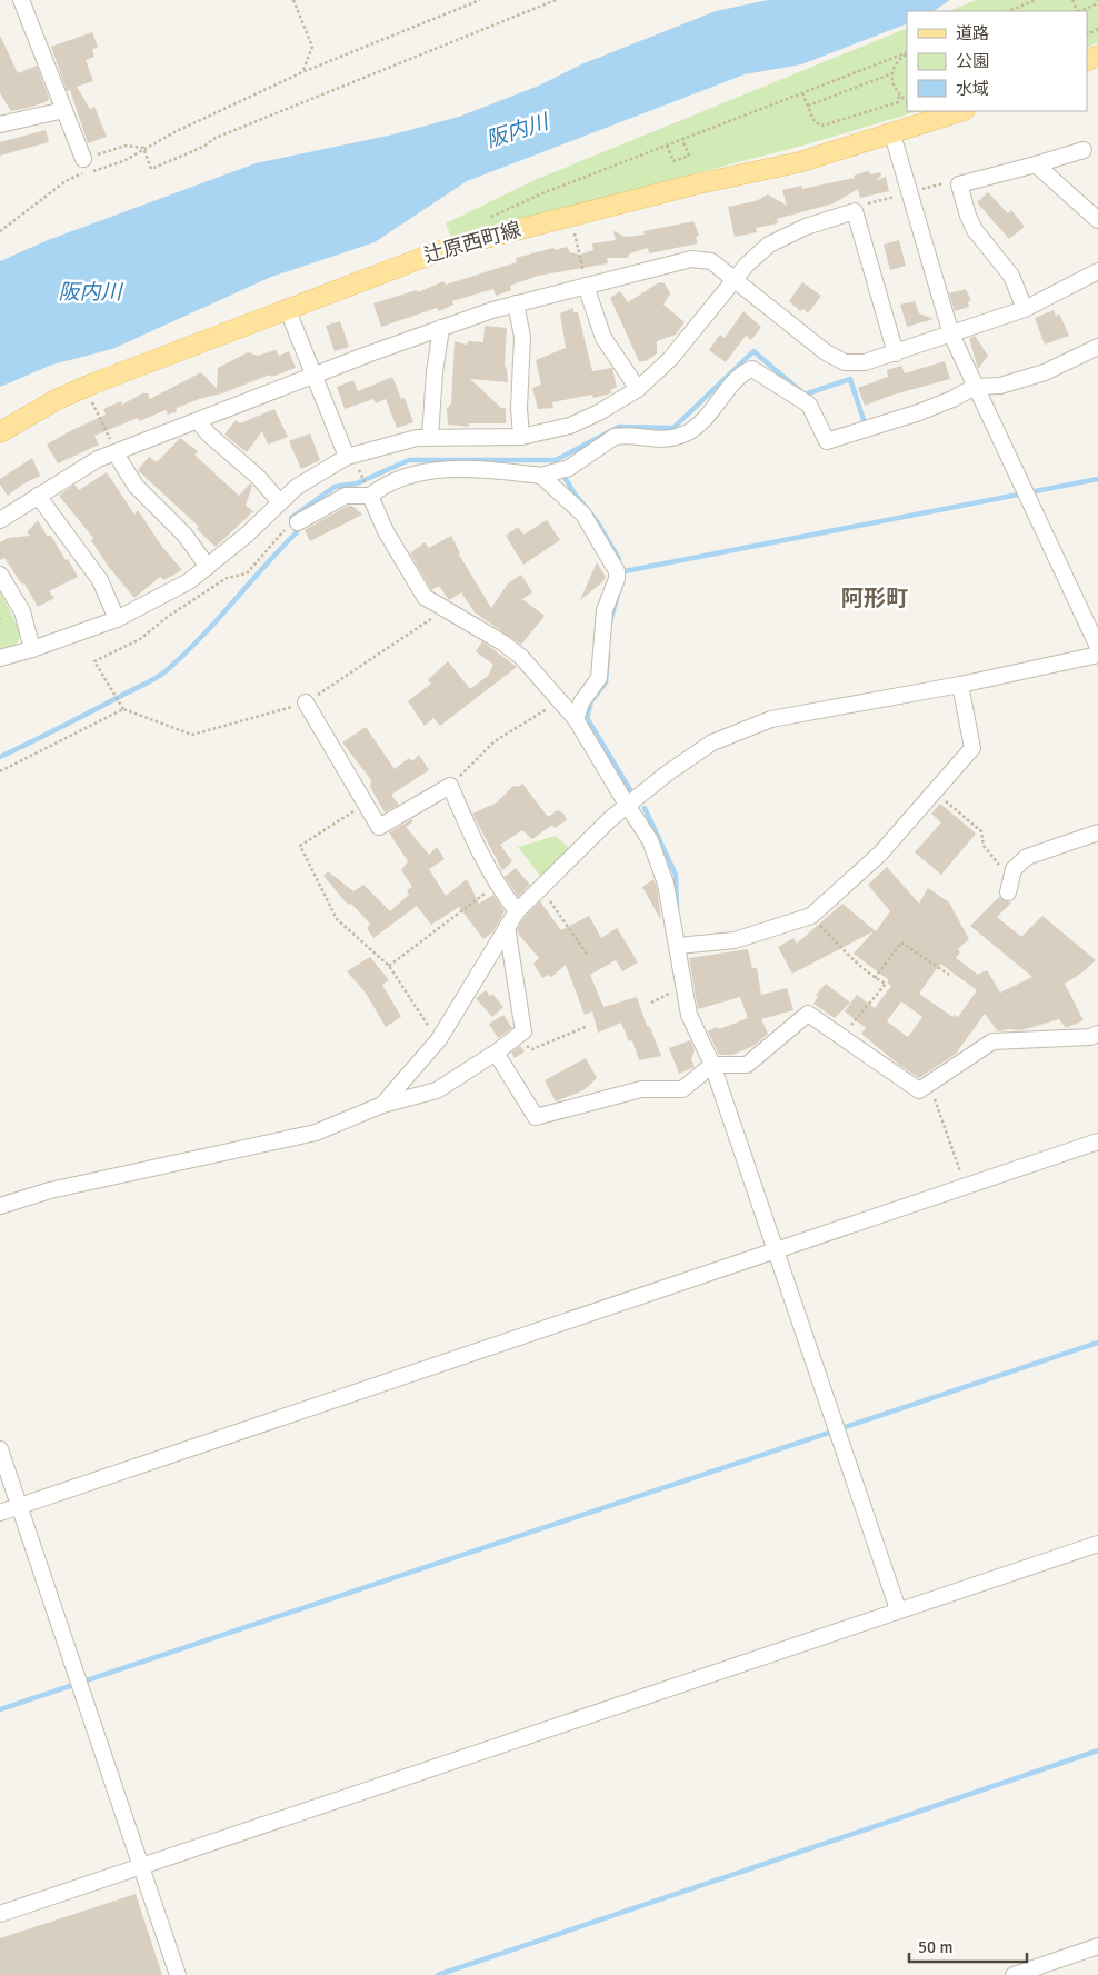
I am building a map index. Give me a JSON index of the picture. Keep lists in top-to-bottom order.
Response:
{
  "streets": {
    "main road": ["辻原西町線"]
  },
  "districts": ["阿形町"],
  "water": ["阪内川"],
  "legend": ["道路", "公園", "水域"],
  "scale_bar": "50 m"
}
